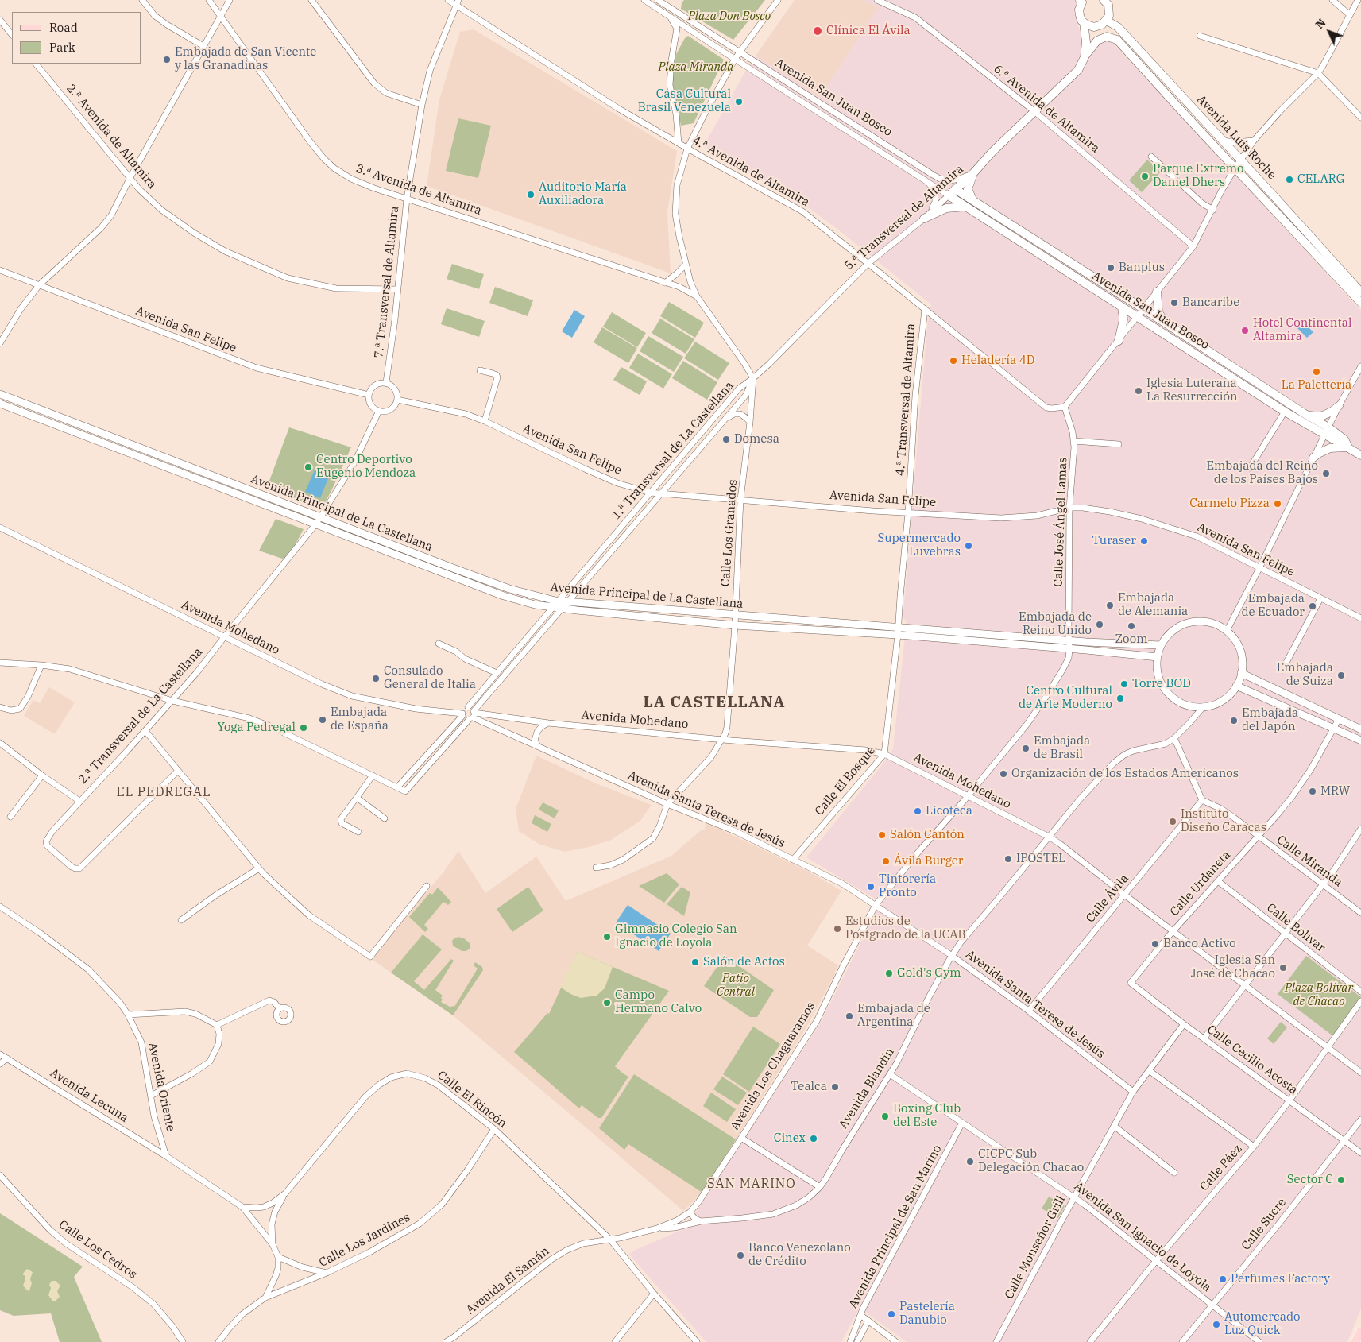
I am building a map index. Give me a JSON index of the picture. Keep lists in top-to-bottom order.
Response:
{
  "streets": {
    "main road": ["Avenida San Juan Bosco", "Avenida Luis Roche", "5.ª Transversal de Altamira"],
    "street": [
      "6.ª Avenida de Altamira",
      "2.ª Avenida de Altamira",
      "4.ª Avenida de Altamira",
      "3.ª Avenida de Altamira",
      "7.ª Transversal de Altamira",
      "Avenida San Felipe",
      "4.ª Transversal de Altamira",
      "1.ª Transversal de La Castellana",
      "Avenida Principal de La Castellana",
      "Calle José Ángel Lamas",
      "Calle Los Granados",
      "Avenida Mohedano",
      "2.ª Transversal de La Castellana",
      "Calle El Bosque",
      "Avenida Santa Teresa de Jesús",
      "Calle Miranda",
      "Calle Urdaneta",
      "Calle Ávila",
      "Calle Bolívar",
      "Calle Cecilio Acosta",
      "Avenida Los Chaguaramos",
      "Avenida Oriente",
      "Avenida Blandín",
      "Avenida Lecuna",
      "Calle El Rincón",
      "Calle Páez",
      "Calle Sucre",
      "Avenida Principal de San Marino",
      "Avenida San Ignacio de Loyola",
      "Calle Los Jardines",
      "Calle Monseñor Grill",
      "Calle Los Cedros",
      "Avenida El Samán"
    ]
  },
  "crossings": [
    ["Avenida San Juan Bosco", "5.ª Transversal de Altamira"],
    ["6.ª Avenida de Altamira", "5.ª Transversal de Altamira"],
    ["2.ª Avenida de Altamira", "7.ª Transversal de Altamira"],
    ["Avenida Luis Roche", "5.ª Transversal de Altamira"],
    ["4.ª Avenida de Altamira", "5.ª Transversal de Altamira"],
    ["4.ª Avenida de Altamira", "7.ª Transversal de Altamira"],
    ["4.ª Avenida de Altamira", "4.ª Transversal de Altamira"],
    ["4.ª Avenida de Altamira", "Calle José Ángel Lamas"],
    ["3.ª Avenida de Altamira", "7.ª Transversal de Altamira"],
    ["5.ª Transversal de Altamira", "1.ª Transversal de La Castellana"],
    ["5.ª Transversal de Altamira", "Calle Los Granados"],
    ["7.ª Transversal de Altamira", "Avenida San Felipe"],
    ["7.ª Transversal de Altamira", "2.ª Transversal de La Castellana"],
    ["Avenida San Felipe", "4.ª Transversal de Altamira"],
    ["Avenida San Felipe", "1.ª Transversal de La Castellana"],
    ["Avenida San Felipe", "Calle José Ángel Lamas"],
    ["Avenida San Felipe", "Calle Los Granados"],
    ["Avenida San Felipe", "2.ª Transversal de La Castellana"],
    ["4.ª Transversal de Altamira", "Avenida Principal de La Castellana"],
    ["4.ª Transversal de Altamira", "Calle El Bosque"],
    ["1.ª Transversal de La Castellana", "Avenida Principal de La Castellana"],
    ["1.ª Transversal de La Castellana", "Calle Los Granados"],
    ["1.ª Transversal de La Castellana", "Avenida Mohedano"],
    ["1.ª Transversal de La Castellana", "Avenida Santa Teresa de Jesús"],
    ["Avenida Principal de La Castellana", "Calle José Ángel Lamas"],
    ["Avenida Principal de La Castellana", "Calle Los Granados"],
    ["Avenida Principal de La Castellana", "2.ª Transversal de La Castellana"],
    ["Avenida Principal de La Castellana", "Calle El Bosque"],
    ["Avenida Principal de La Castellana", "Avenida Los Chaguaramos"],
    ["Avenida Principal de La Castellana", "Avenida Blandín"],
    ["Calle José Ángel Lamas", "Avenida Los Chaguaramos"],
    ["Calle Los Granados", "Avenida Mohedano"],
    ["Calle Los Granados", "Avenida Santa Teresa de Jesús"],
    ["Avenida Mohedano", "2.ª Transversal de La Castellana"],
    ["Avenida Mohedano", "Calle El Bosque"],
    ["Avenida Mohedano", "Avenida Santa Teresa de Jesús"],
    ["Avenida Mohedano", "Calle Urdaneta"],
    ["Avenida Mohedano", "Calle Ávila"],
    ["Avenida Mohedano", "Avenida Los Chaguaramos"],
    ["Avenida Mohedano", "Avenida Blandín"],
    ["Avenida Mohedano", "Calle Páez"],
    ["Calle El Bosque", "Avenida Santa Teresa de Jesús"],
    ["Avenida Santa Teresa de Jesús", "Calle Ávila"],
    ["Avenida Santa Teresa de Jesús", "Avenida Los Chaguaramos"],
    ["Avenida Santa Teresa de Jesús", "Avenida Blandín"],
    ["Avenida Santa Teresa de Jesús", "Calle Monseñor Grill"],
    ["Calle Miranda", "Calle Urdaneta"],
    ["Calle Miranda", "Calle Ávila"],
    ["Calle Urdaneta", "Calle Bolívar"],
    ["Calle Urdaneta", "Calle Cecilio Acosta"],
    ["Calle Cecilio Acosta", "Calle Páez"],
    ["Calle Cecilio Acosta", "Calle Sucre"],
    ["Calle Cecilio Acosta", "Calle Monseñor Grill"],
    ["Avenida Los Chaguaramos", "Avenida Blandín"],
    ["Avenida Los Chaguaramos", "Avenida El Samán"],
    ["Avenida Oriente", "Avenida Lecuna"],
    ["Avenida Blandín", "Avenida San Ignacio de Loyola"],
    ["Avenida Blandín", "Avenida El Samán"],
    ["Calle El Rincón", "Calle Los Jardines"],
    ["Calle El Rincón", "Avenida El Samán"],
    ["Calle Páez", "Avenida San Ignacio de Loyola"],
    ["Calle Sucre", "Avenida San Ignacio de Loyola"],
    ["Avenida Principal de San Marino", "Avenida San Ignacio de Loyola"],
    ["Avenida San Ignacio de Loyola", "Calle Monseñor Grill"]
  ],
  "districts": ["LA CASTELLANA", "EL PEDREGAL", "SAN MARINO"],
  "parks": [
    "Plaza Don Bosco",
    "Plaza Miranda",
    "Patio Central",
    "Plaza Bolívar de Chacao"
  ],
  "places": [
    "Clínica El Ávila",
    "Embajada de San Vicente y las Granadinas",
    "Casa Cultural Brasil Venezuela",
    "Parque Extremo Daniel Dhers",
    "CELARG",
    "Auditorio María Auxiliadora",
    "Banplus",
    "Bancaribe",
    "Hotel Continental Altamira",
    "Heladería 4D",
    "La Palettería",
    "Iglesia Luterana La Resurrección",
    "Domesa",
    "Centro Deportivo Eugenio Mendoza",
    "Embajada del Reino de los Países Bajos",
    "Carmelo Pizza",
    "Turaser",
    "Supermercado Luvebras",
    "Embajada de Alemania",
    "Embajada de Ecuador",
    "Embajada de Reino Unido",
    "Zoom",
    "Embajada de Suiza",
    "Consulado General de Italia",
    "Torre BOD",
    "Centro Cultural de Arte Moderno",
    "Embajada de España",
    "Embajada del Japón",
    "Yoga Pedregal",
    "Embajada de Brasil",
    "Organización de los Estados Americanos",
    "MRW",
    "Licoteca",
    "Instituto Diseño Caracas",
    "Salón Cantón",
    "IPOSTEL",
    "Ávila Burger",
    "Tintorería Pronto",
    "Estudios de Postgrado de la UCAB",
    "Gimnasio Colegio San Ignacio de Loyola",
    "Banco Activo",
    "Salón de Actos",
    "Iglesia San José de Chacao",
    "Gold's Gym",
    "Campo Hermano Calvo",
    "Embajada de Argentina",
    "Tealca",
    "Boxing Club del Este",
    "Cinex",
    "CICPC Sub Delegación Chacao",
    "Sector C",
    "Banco Venezolano de Crédito",
    "Perfumes Factory",
    "Pastelería Danubio",
    "Automercado Luz Quick"
  ],
  "legend": ["Road", "Park"],
  "north": "top left"
}
